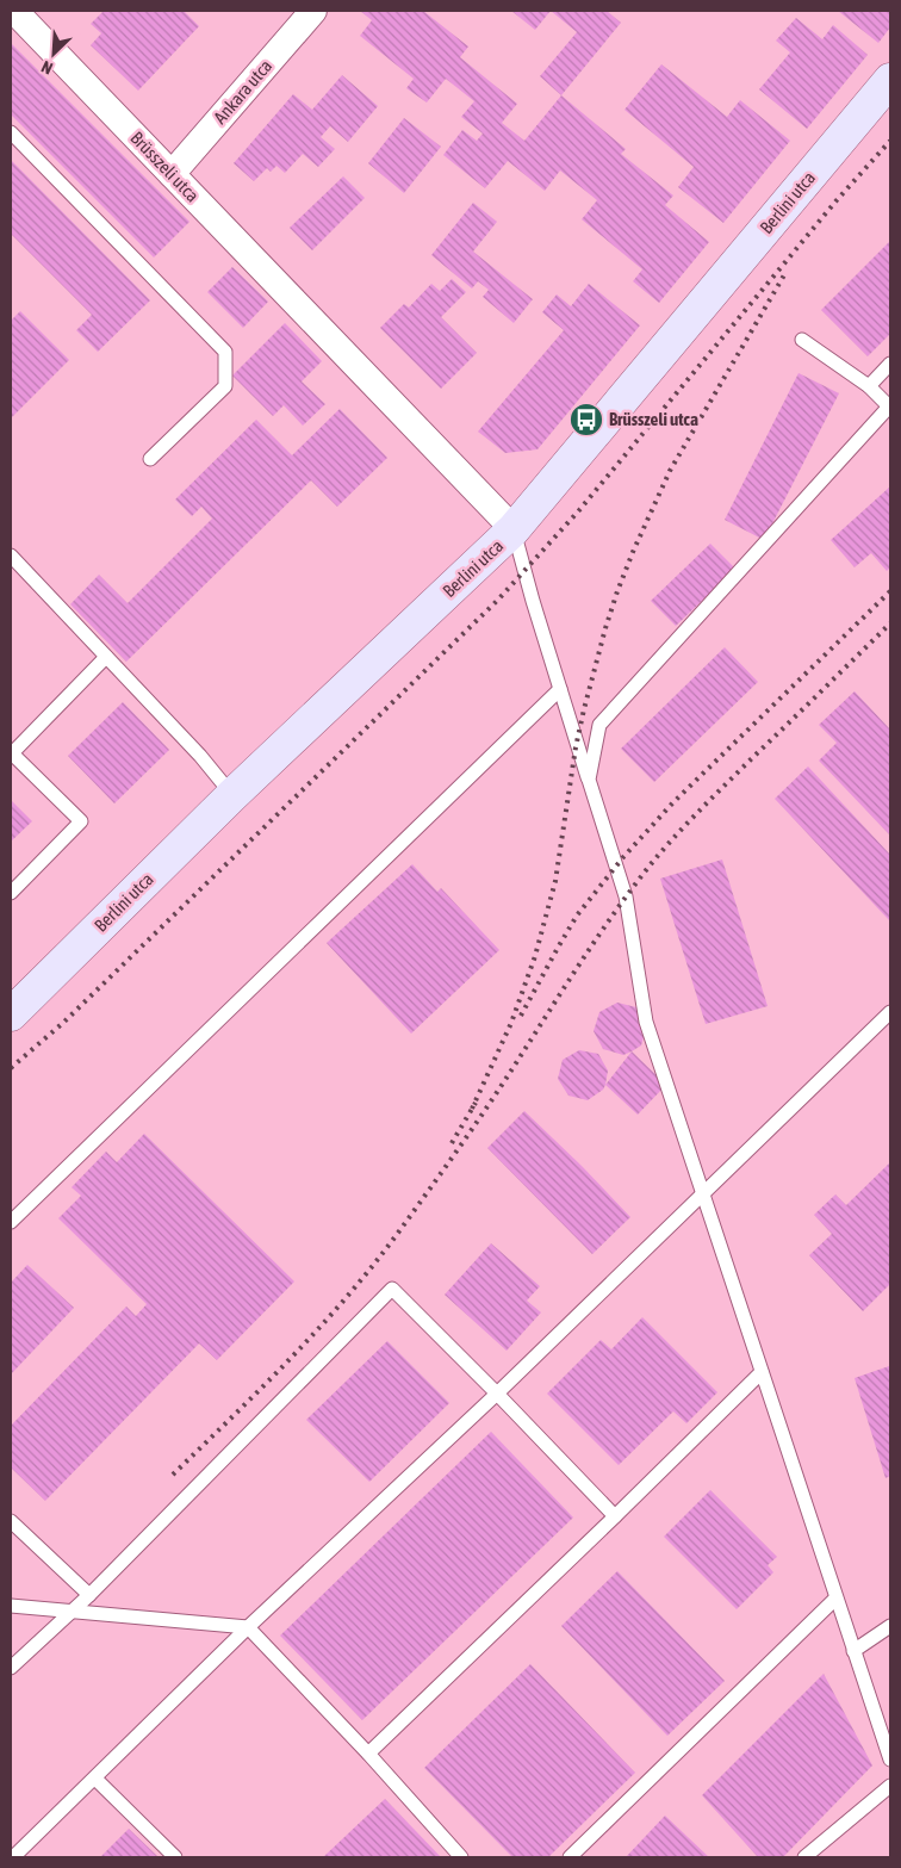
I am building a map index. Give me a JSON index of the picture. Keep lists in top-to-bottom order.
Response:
{
  "streets": {
    "street": ["Ankara utca", "Brüsszeli utca", "Berlini utca"]
  },
  "crossings": [
    ["Ankara utca", "Brüsszeli utca"],
    ["Brüsszeli utca", "Berlini utca"]
  ],
  "places": {
    "bus stop": ["Brüsszeli utca"]
  },
  "north": "bottom left"
}
